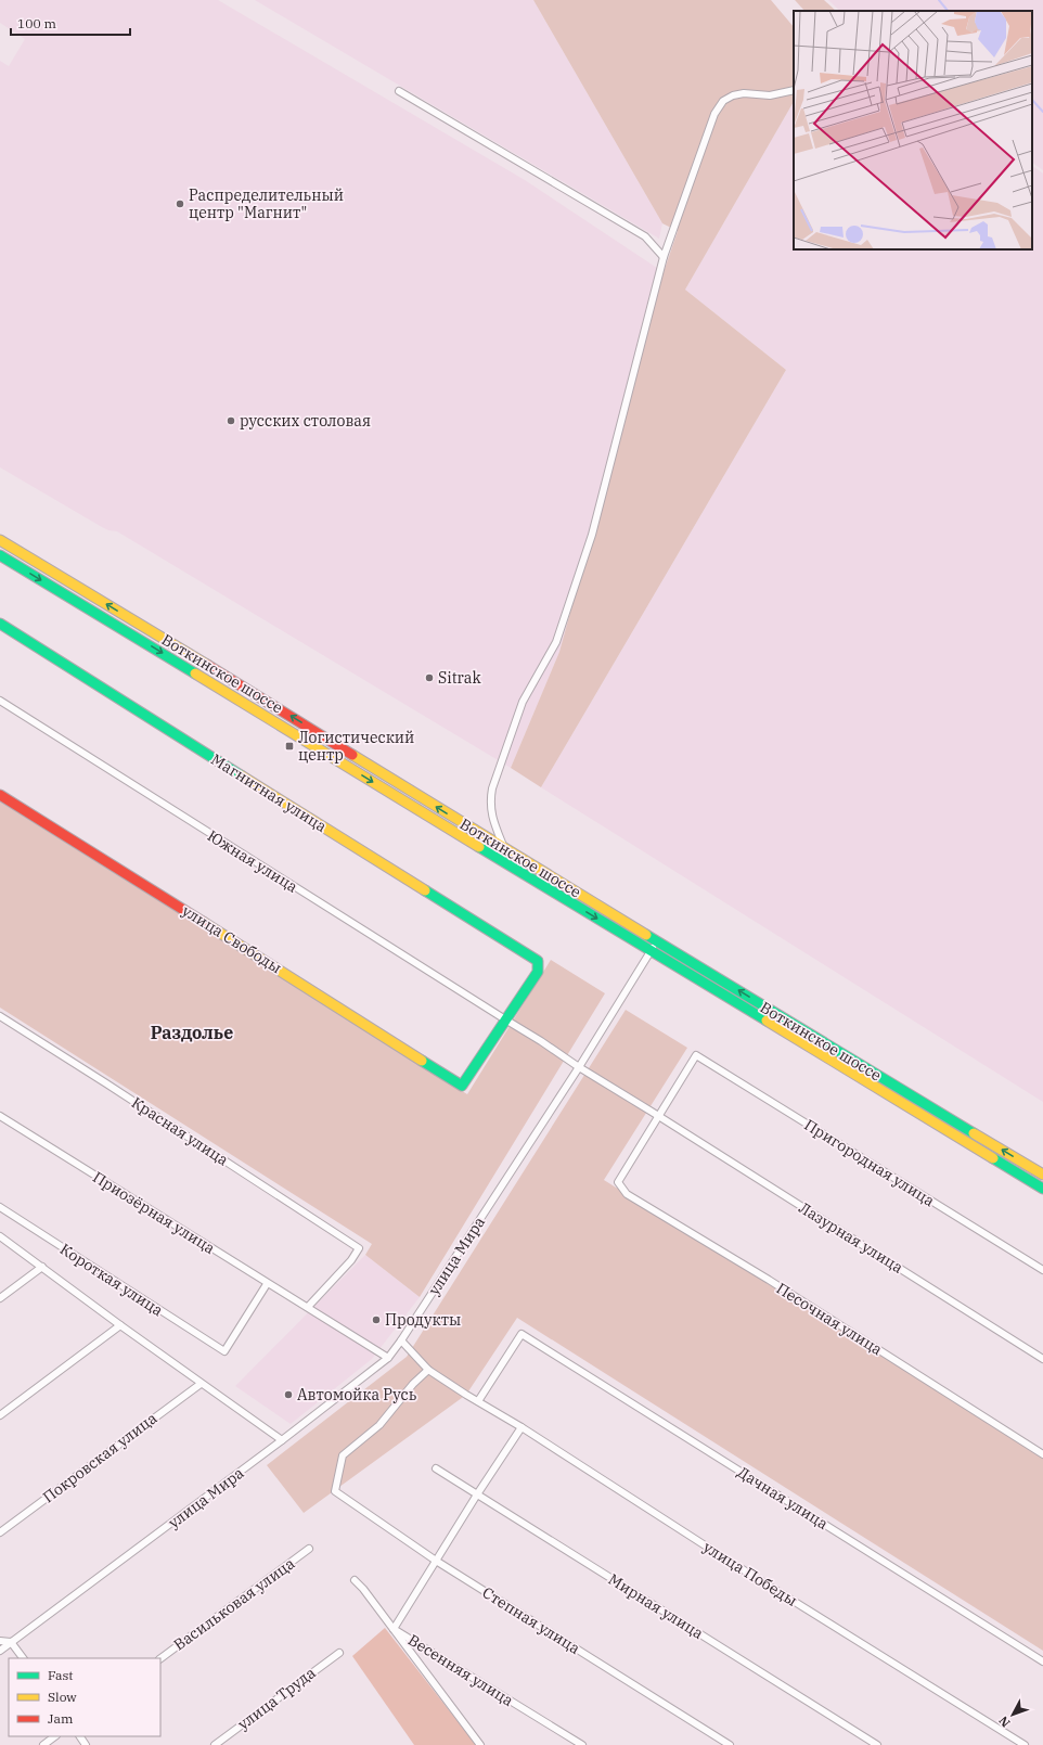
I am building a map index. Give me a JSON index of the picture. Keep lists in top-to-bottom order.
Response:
{
  "streets": {
    "main road": ["Воткинское шоссе", "Магнитная улица", "улица Свободы"],
    "street": [
      "Южная улица",
      "Красная улица",
      "Пригородная улица",
      "Приозёрная улица",
      "Лазурная улица",
      "улица Мира",
      "Короткая улица",
      "Песочная улица",
      "Покровская улица",
      "Дачная улица",
      "улица Победы",
      "Васильковая улица",
      "Мирная улица",
      "Степная улица",
      "Весенняя улица",
      "улица Труда"
    ]
  },
  "crossings": [
    ["Воткинское шоссе", "улица Мира"],
    ["Магнитная улица", "Южная улица"],
    ["Магнитная улица", "улица Свободы"],
    ["Южная улица", "улица Свободы"],
    ["Южная улица", "Лазурная улица"],
    ["Южная улица", "улица Мира"],
    ["Красная улица", "Приозёрная улица"],
    ["Пригородная улица", "Лазурная улица"],
    ["Пригородная улица", "Песочная улица"],
    ["Приозёрная улица", "улица Мира"],
    ["Приозёрная улица", "Короткая улица"],
    ["Лазурная улица", "улица Мира"],
    ["Лазурная улица", "Песочная улица"],
    ["улица Мира", "улица Победы"],
    ["Дачная улица", "улица Победы"],
    ["улица Победы", "Степная улица"]
  ],
  "districts": ["Раздолье"],
  "places": {
    "other": [
      "Распределительный центр \"Магнит\"",
      "русских столовая",
      "Sitrak",
      "Продукты",
      "Автомойка Русь"
    ],
    "transit": ["Логистический центр"]
  },
  "legend": ["Fast", "Slow", "Jam"],
  "scale_bar": "100 m",
  "north": "bottom left"
}
